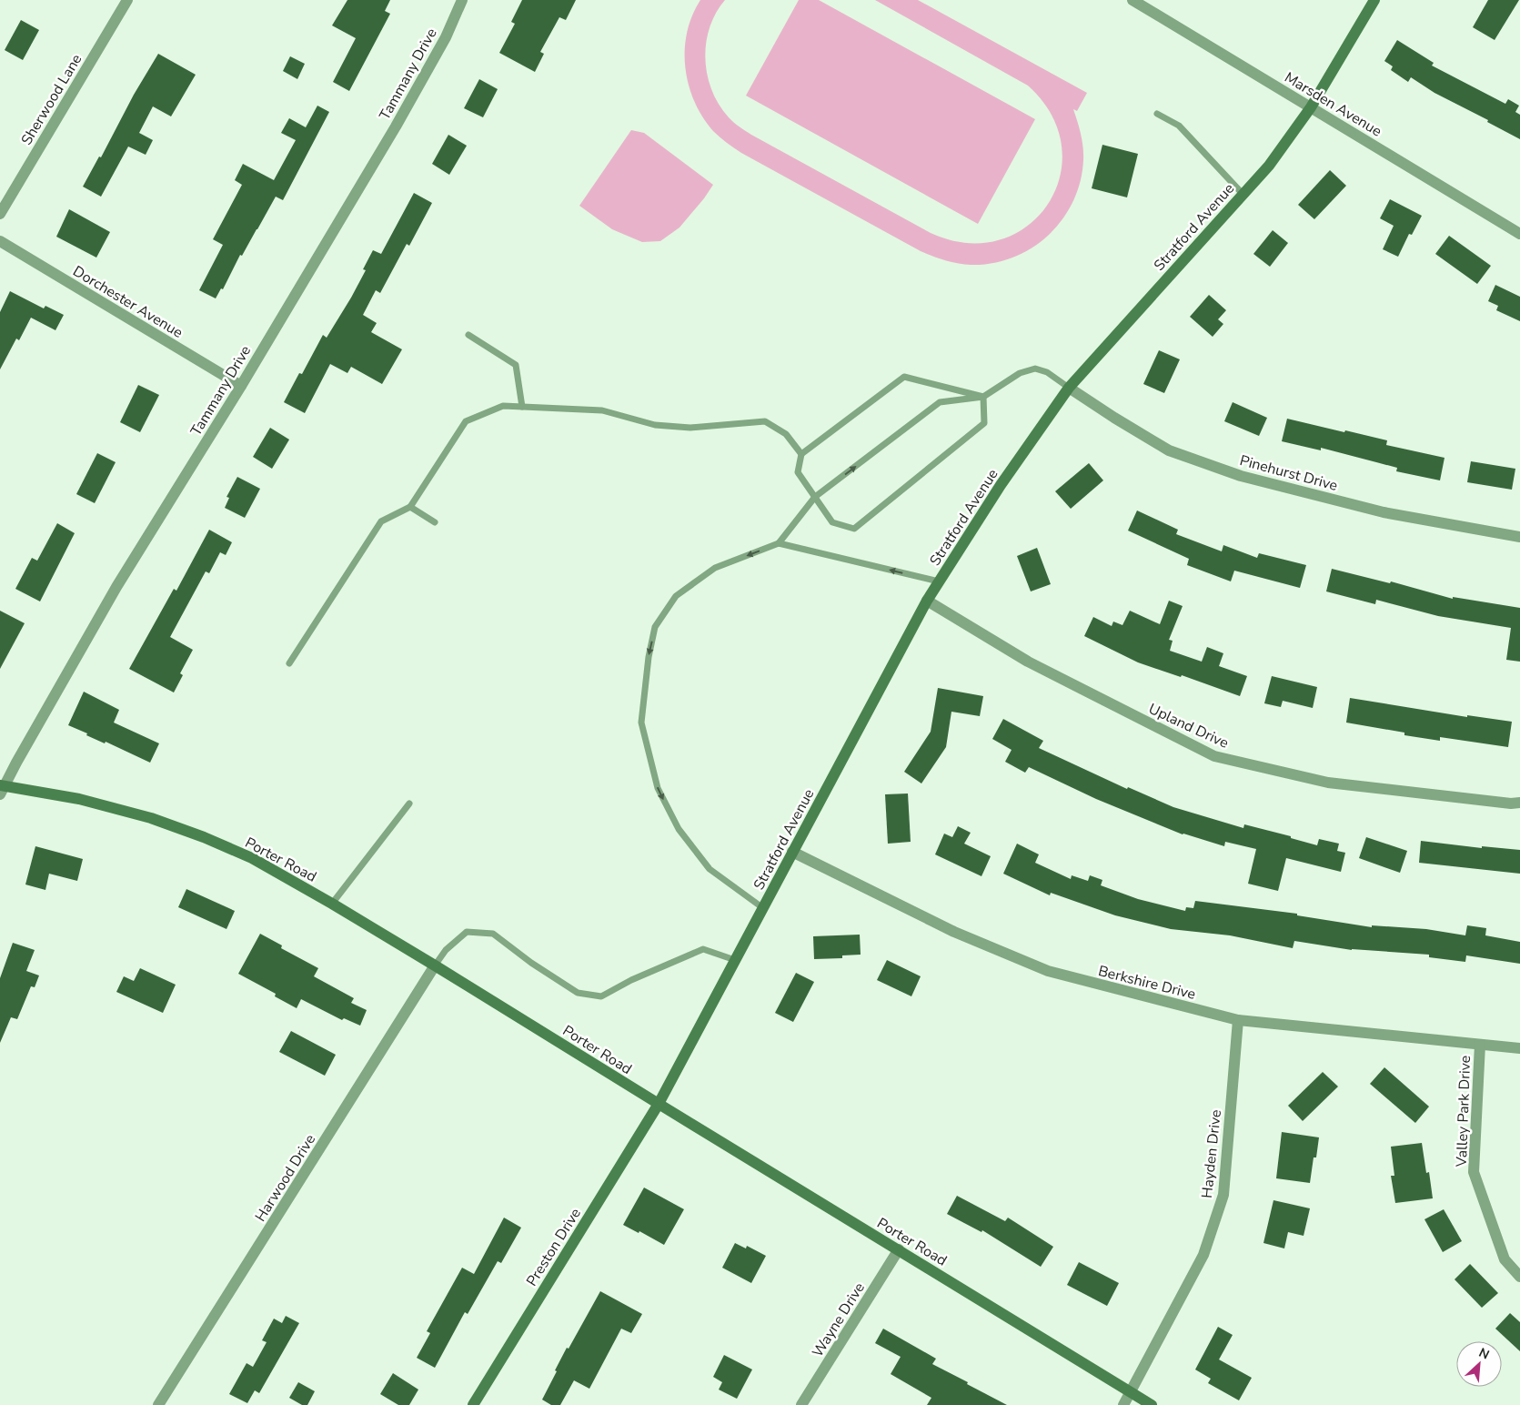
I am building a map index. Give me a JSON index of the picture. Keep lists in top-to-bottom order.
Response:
{
  "streets": {
    "street": [
      "Tammany Drive",
      "Sherwood Lane",
      "Marsden Avenue",
      "Stratford Avenue",
      "Dorchester Avenue",
      "Pinehurst Drive",
      "Upland Drive",
      "Porter Road",
      "Berkshire Drive",
      "Valley Park Drive",
      "Hayden Drive",
      "Harwood Drive",
      "Preston Drive",
      "Wayne Drive"
    ]
  },
  "crossings": [
    ["Tammany Drive", "Dorchester Avenue"],
    ["Tammany Drive", "Porter Road"],
    ["Marsden Avenue", "Stratford Avenue"],
    ["Stratford Avenue", "Pinehurst Drive"],
    ["Stratford Avenue", "Upland Drive"],
    ["Stratford Avenue", "Porter Road"],
    ["Stratford Avenue", "Berkshire Drive"],
    ["Stratford Avenue", "Preston Drive"],
    ["Porter Road", "Hayden Drive"],
    ["Porter Road", "Harwood Drive"],
    ["Porter Road", "Preston Drive"],
    ["Porter Road", "Wayne Drive"],
    ["Berkshire Drive", "Valley Park Drive"],
    ["Berkshire Drive", "Hayden Drive"]
  ],
  "north": "top right"
}
